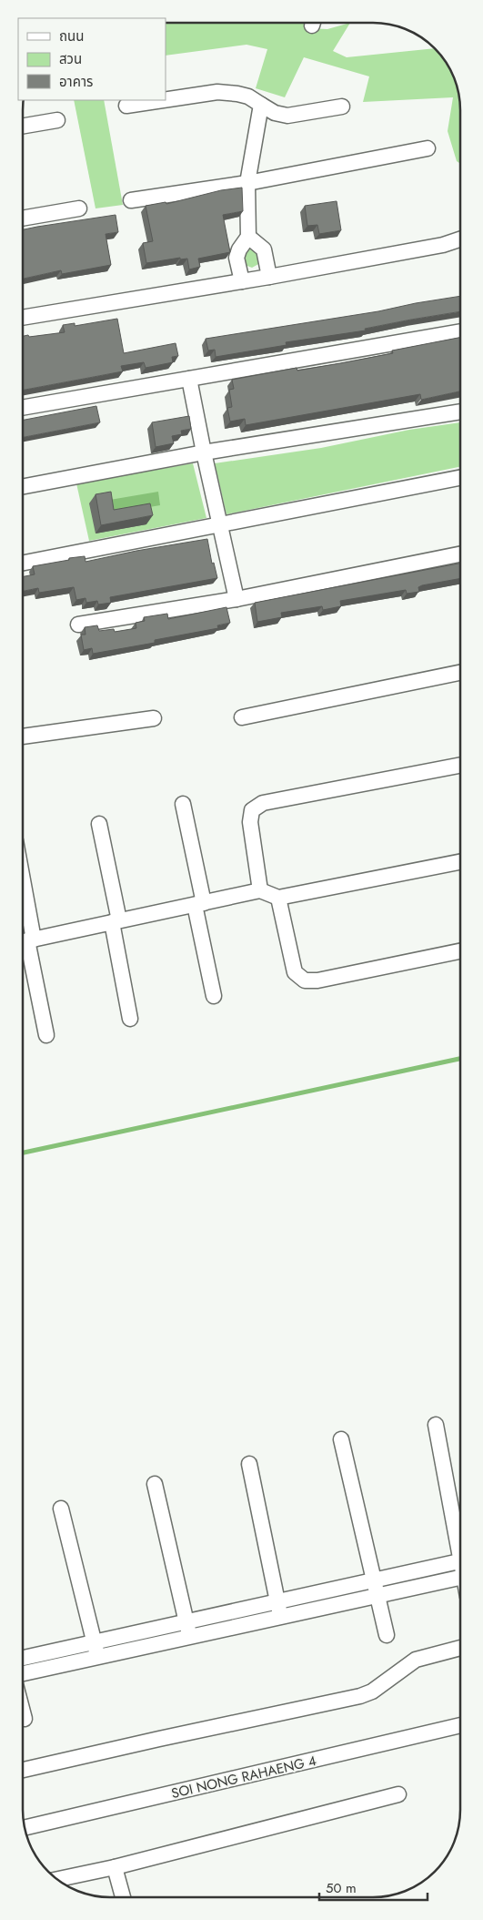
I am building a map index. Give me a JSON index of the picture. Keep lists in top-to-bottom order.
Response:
{
  "streets": {
    "street": ["SOI NONG RAHAENG 4"]
  },
  "legend": ["ถนน", "สวน", "อาคาร"],
  "scale_bar": "50 m"
}
